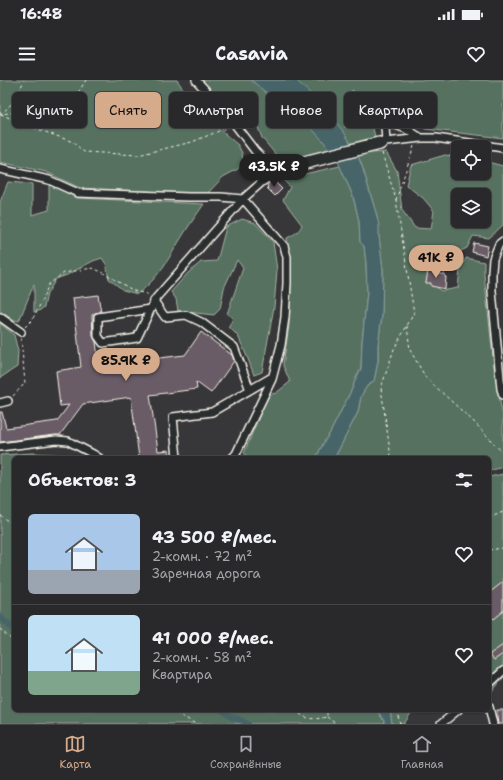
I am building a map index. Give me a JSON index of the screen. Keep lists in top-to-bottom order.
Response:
{
  "page": {
    "status": "16:48",
    "header": "Casavia",
    "chip": [
      "Купить",
      "Снять",
      "Фильтры",
      "Новое",
      "Квартира"
    ],
    "price": ["43.5K ₽", "41K ₽", "85.9K ₽"],
    "heading": "Объектов: 3",
    "list": [
      {
        "name": "43 500 ₽/мес.",
        "note": "2-комн. · 72 m² · Заречная дорога"
      },
      {
        "name": "41 000 ₽/мес.",
        "note": "2-комн. · 58 m² · Квартира"
      }
    ],
    "tabs": ["Карта", "Сохранённые", "Главная"]
  }
}
